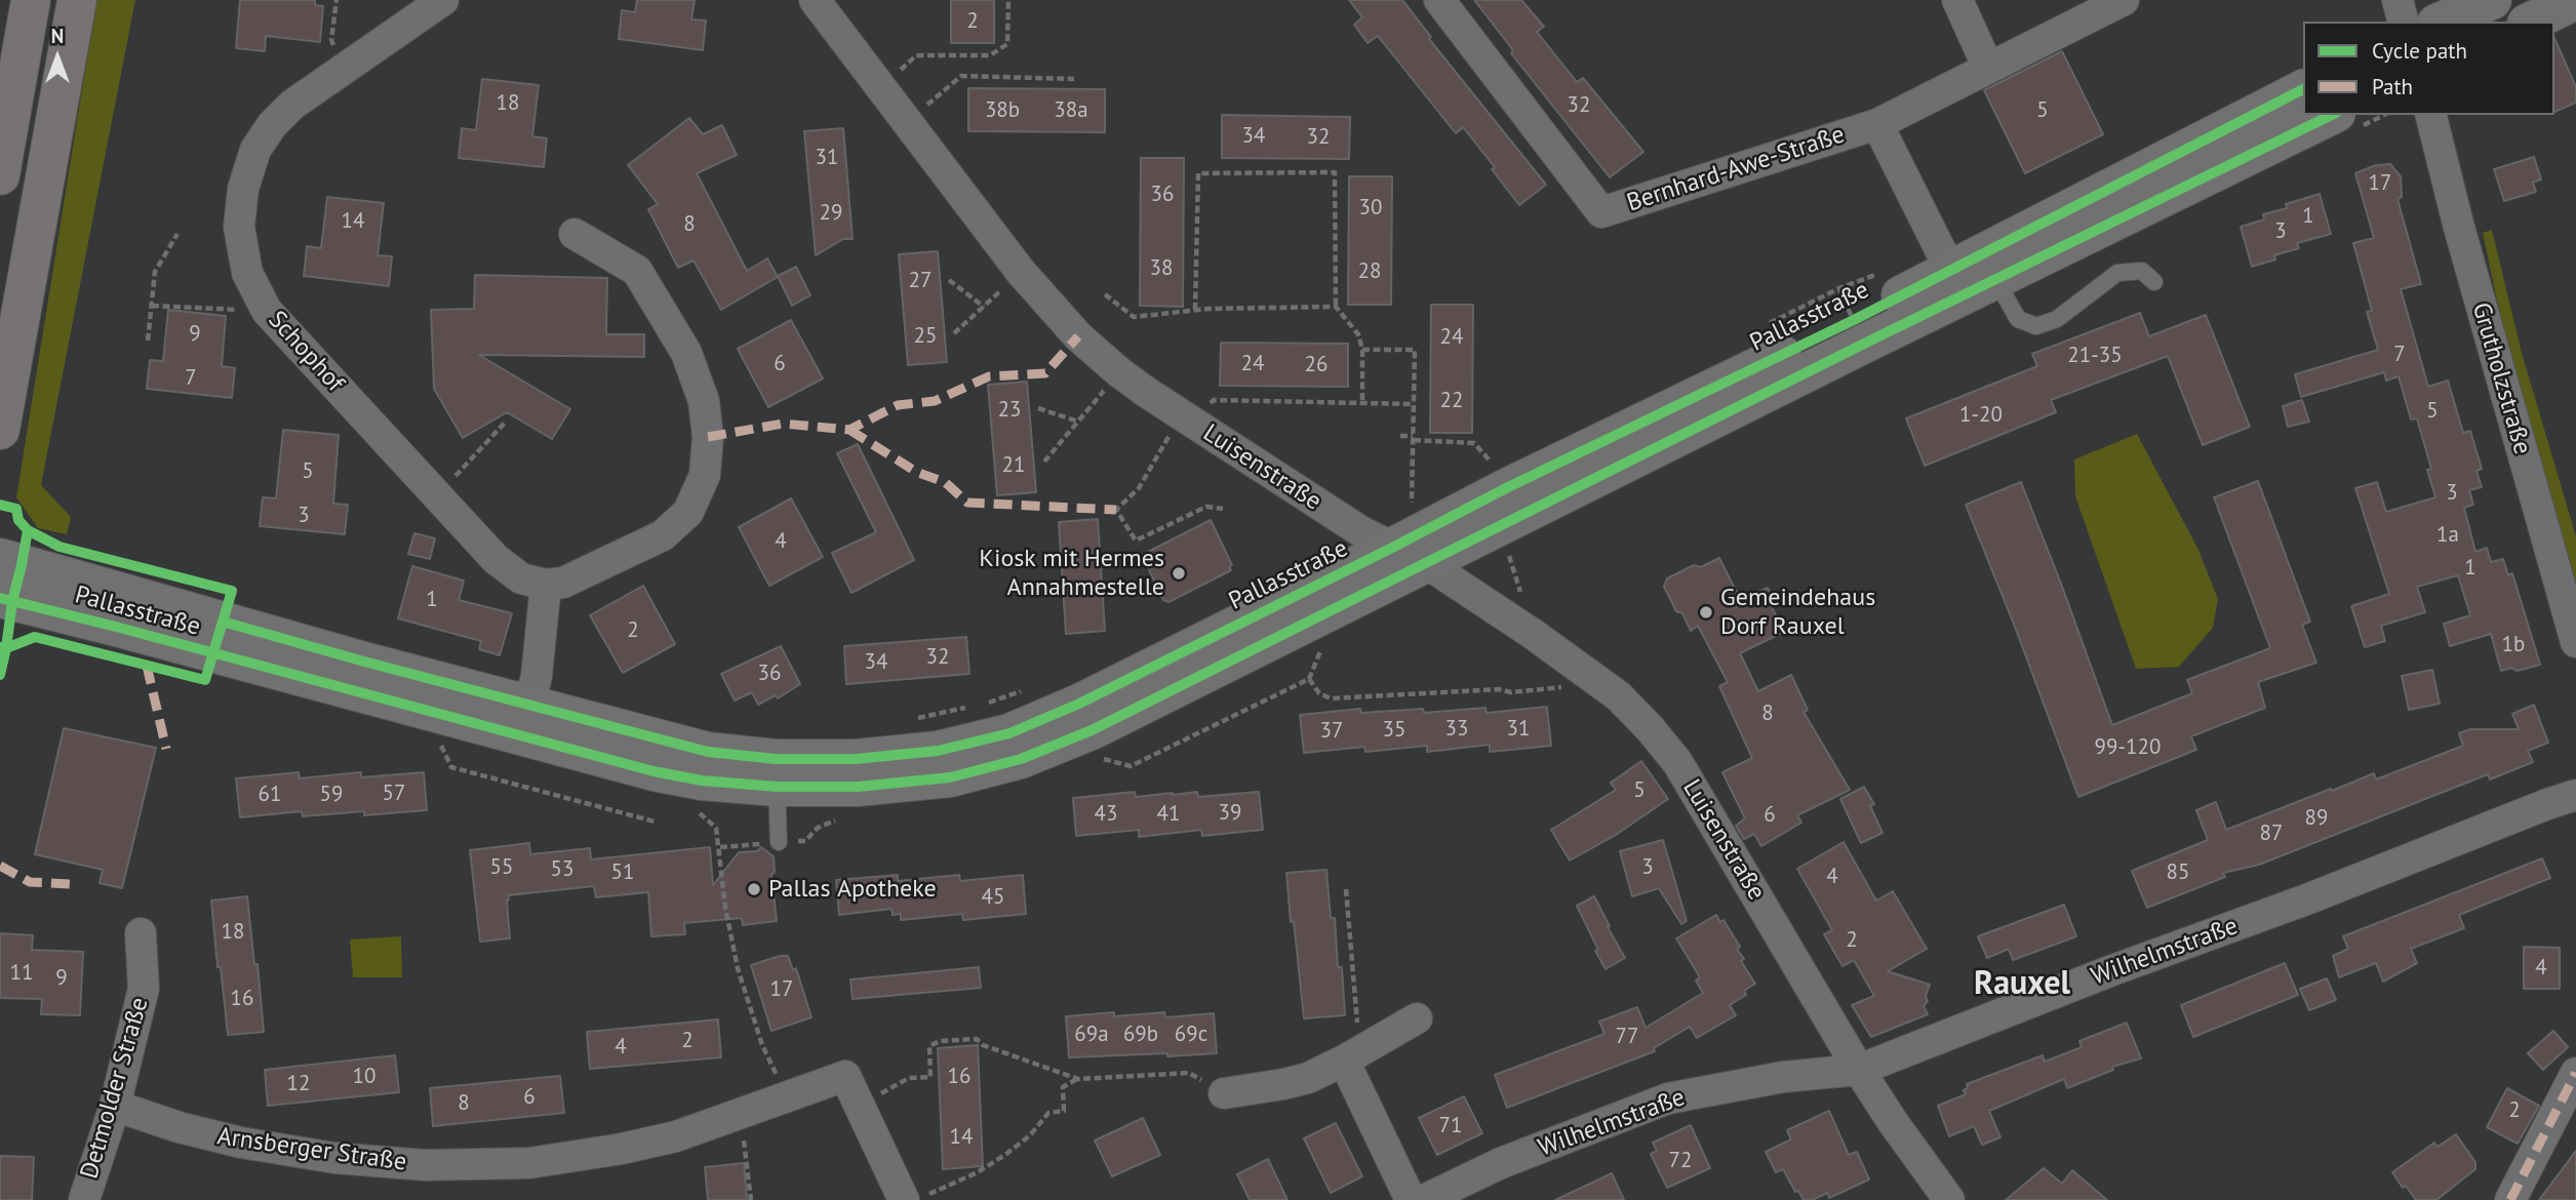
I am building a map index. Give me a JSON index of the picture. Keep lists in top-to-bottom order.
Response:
{
  "streets": {
    "main road": ["Pallasstraße"],
    "street": [
      "Bernhard-Awe-Straße",
      "Schophof",
      "Grutholzstraße",
      "Luisenstraße",
      "Wilhelmstraße",
      "Detmolder Straße",
      "Arnsberger Straße"
    ]
  },
  "crossings": [
    ["Bernhard-Awe-Straße", "Pallasstraße"],
    ["Pallasstraße", "Luisenstraße"],
    ["Luisenstraße", "Wilhelmstraße"],
    ["Detmolder Straße", "Arnsberger Straße"]
  ],
  "districts": ["Rauxel"],
  "places": ["Kiosk mit Hermes Annahmestelle", "Gemeindehaus Dorf Rauxel", "Pallas Apotheke"],
  "house_numbers": [
    "2",
    "18",
    "32",
    "38b",
    "38a",
    "5",
    "34",
    "32",
    "31",
    "17",
    "36",
    "30",
    "29",
    "1",
    "14",
    "8",
    "3",
    "38",
    "28",
    "27",
    "9",
    "25",
    "24",
    "7",
    "21-35",
    "6",
    "24",
    "26",
    "7",
    "22",
    "23",
    "5",
    "1-20",
    "21",
    "5",
    "3",
    "3",
    "1a",
    "4",
    "1",
    "1",
    "2",
    "1b",
    "32",
    "34",
    "36",
    "8",
    "33",
    "31",
    "35",
    "37",
    "99-120",
    "5",
    "57",
    "61",
    "59",
    "39",
    "43",
    "41",
    "6",
    "89",
    "87",
    "55",
    "3",
    "53",
    "51",
    "85",
    "4",
    "45",
    "18",
    "2",
    "4",
    "11",
    "9",
    "17",
    "16",
    "69a",
    "69b",
    "69c",
    "77",
    "2",
    "4",
    "10",
    "16",
    "12",
    "6",
    "8",
    "2",
    "71",
    "14",
    "72"
  ],
  "legend": ["Cycle path", "Path"],
  "north": "top"
}
